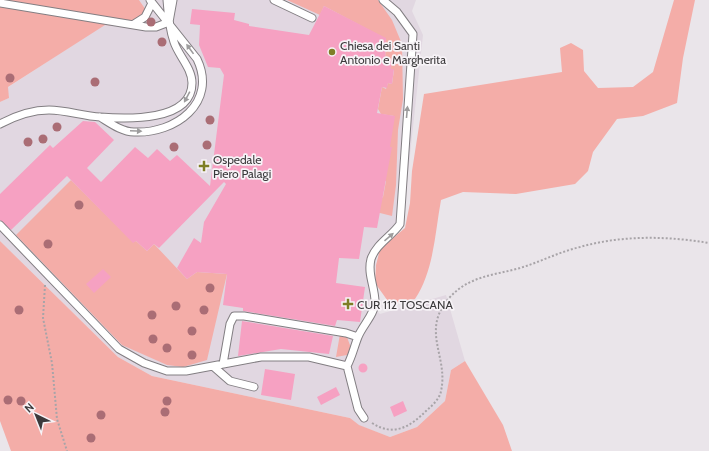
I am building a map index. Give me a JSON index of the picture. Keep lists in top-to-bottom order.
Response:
{
  "places": {
    "other": ["Chiesa dei Santi Antonio e Margherita"],
    "health": ["Ospedale Piero Palagi", "CUR 112 TOSCANA"]
  },
  "north": "top left"
}
